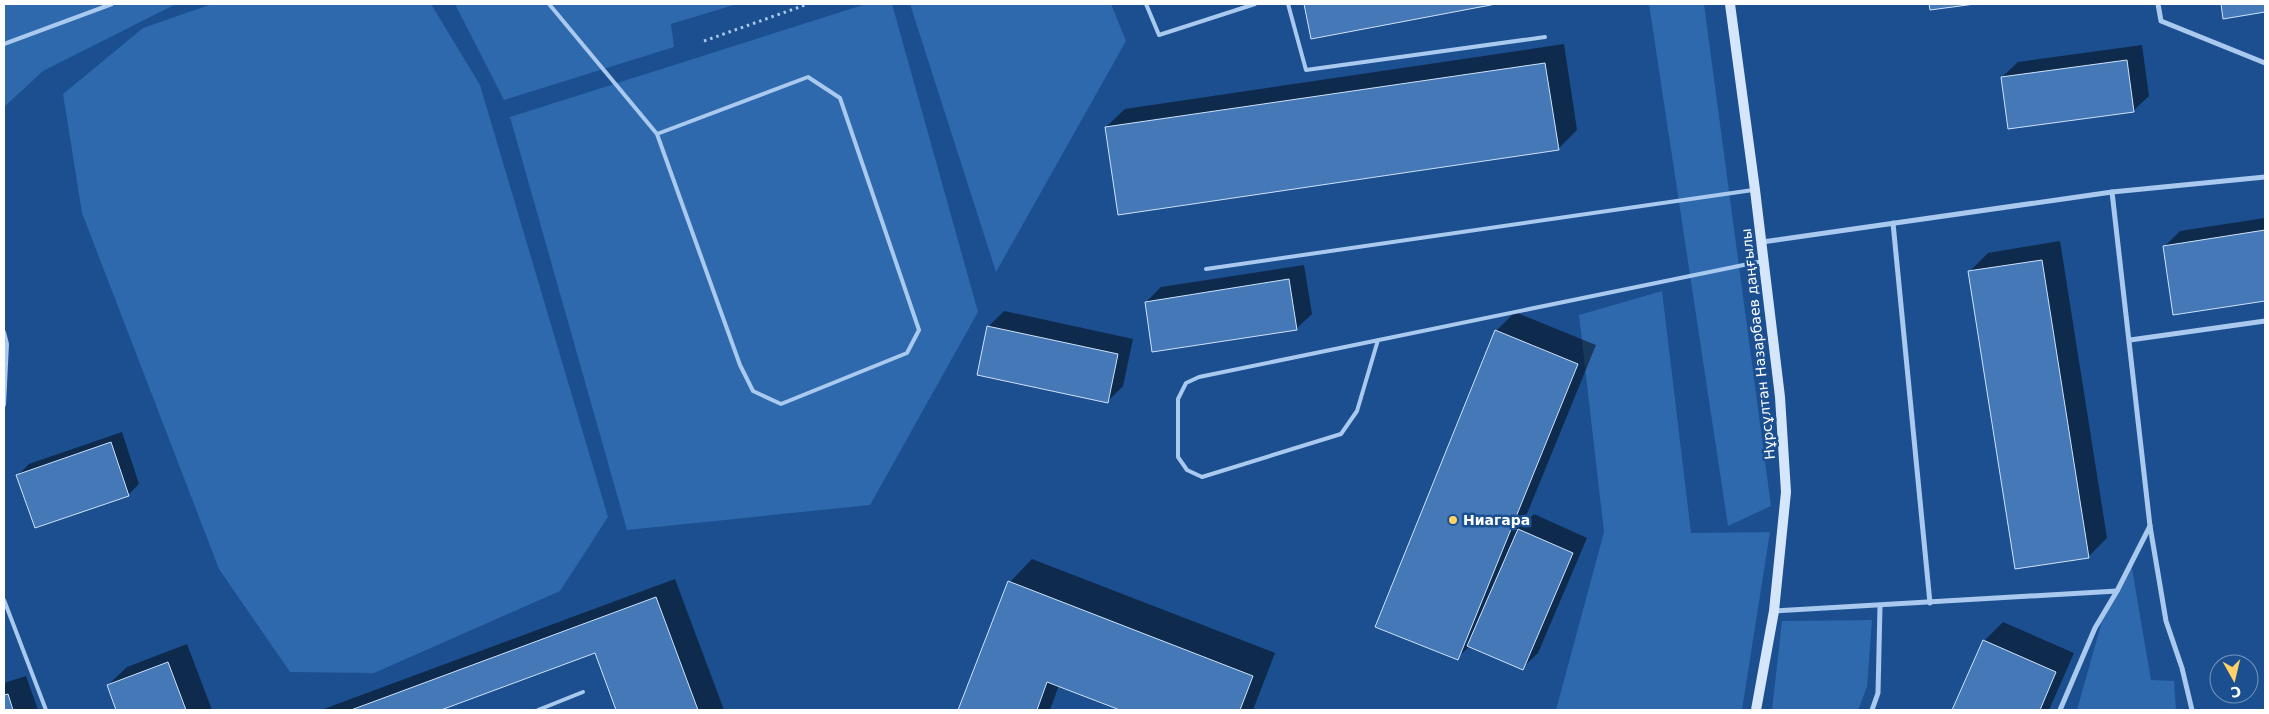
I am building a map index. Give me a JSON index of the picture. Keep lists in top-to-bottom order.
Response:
{
  "streets": {
    "main road": ["Нұрсұлтан Назарбаев даңғылы"]
  },
  "places": ["Ниагара"],
  "north": "bottom"
}
